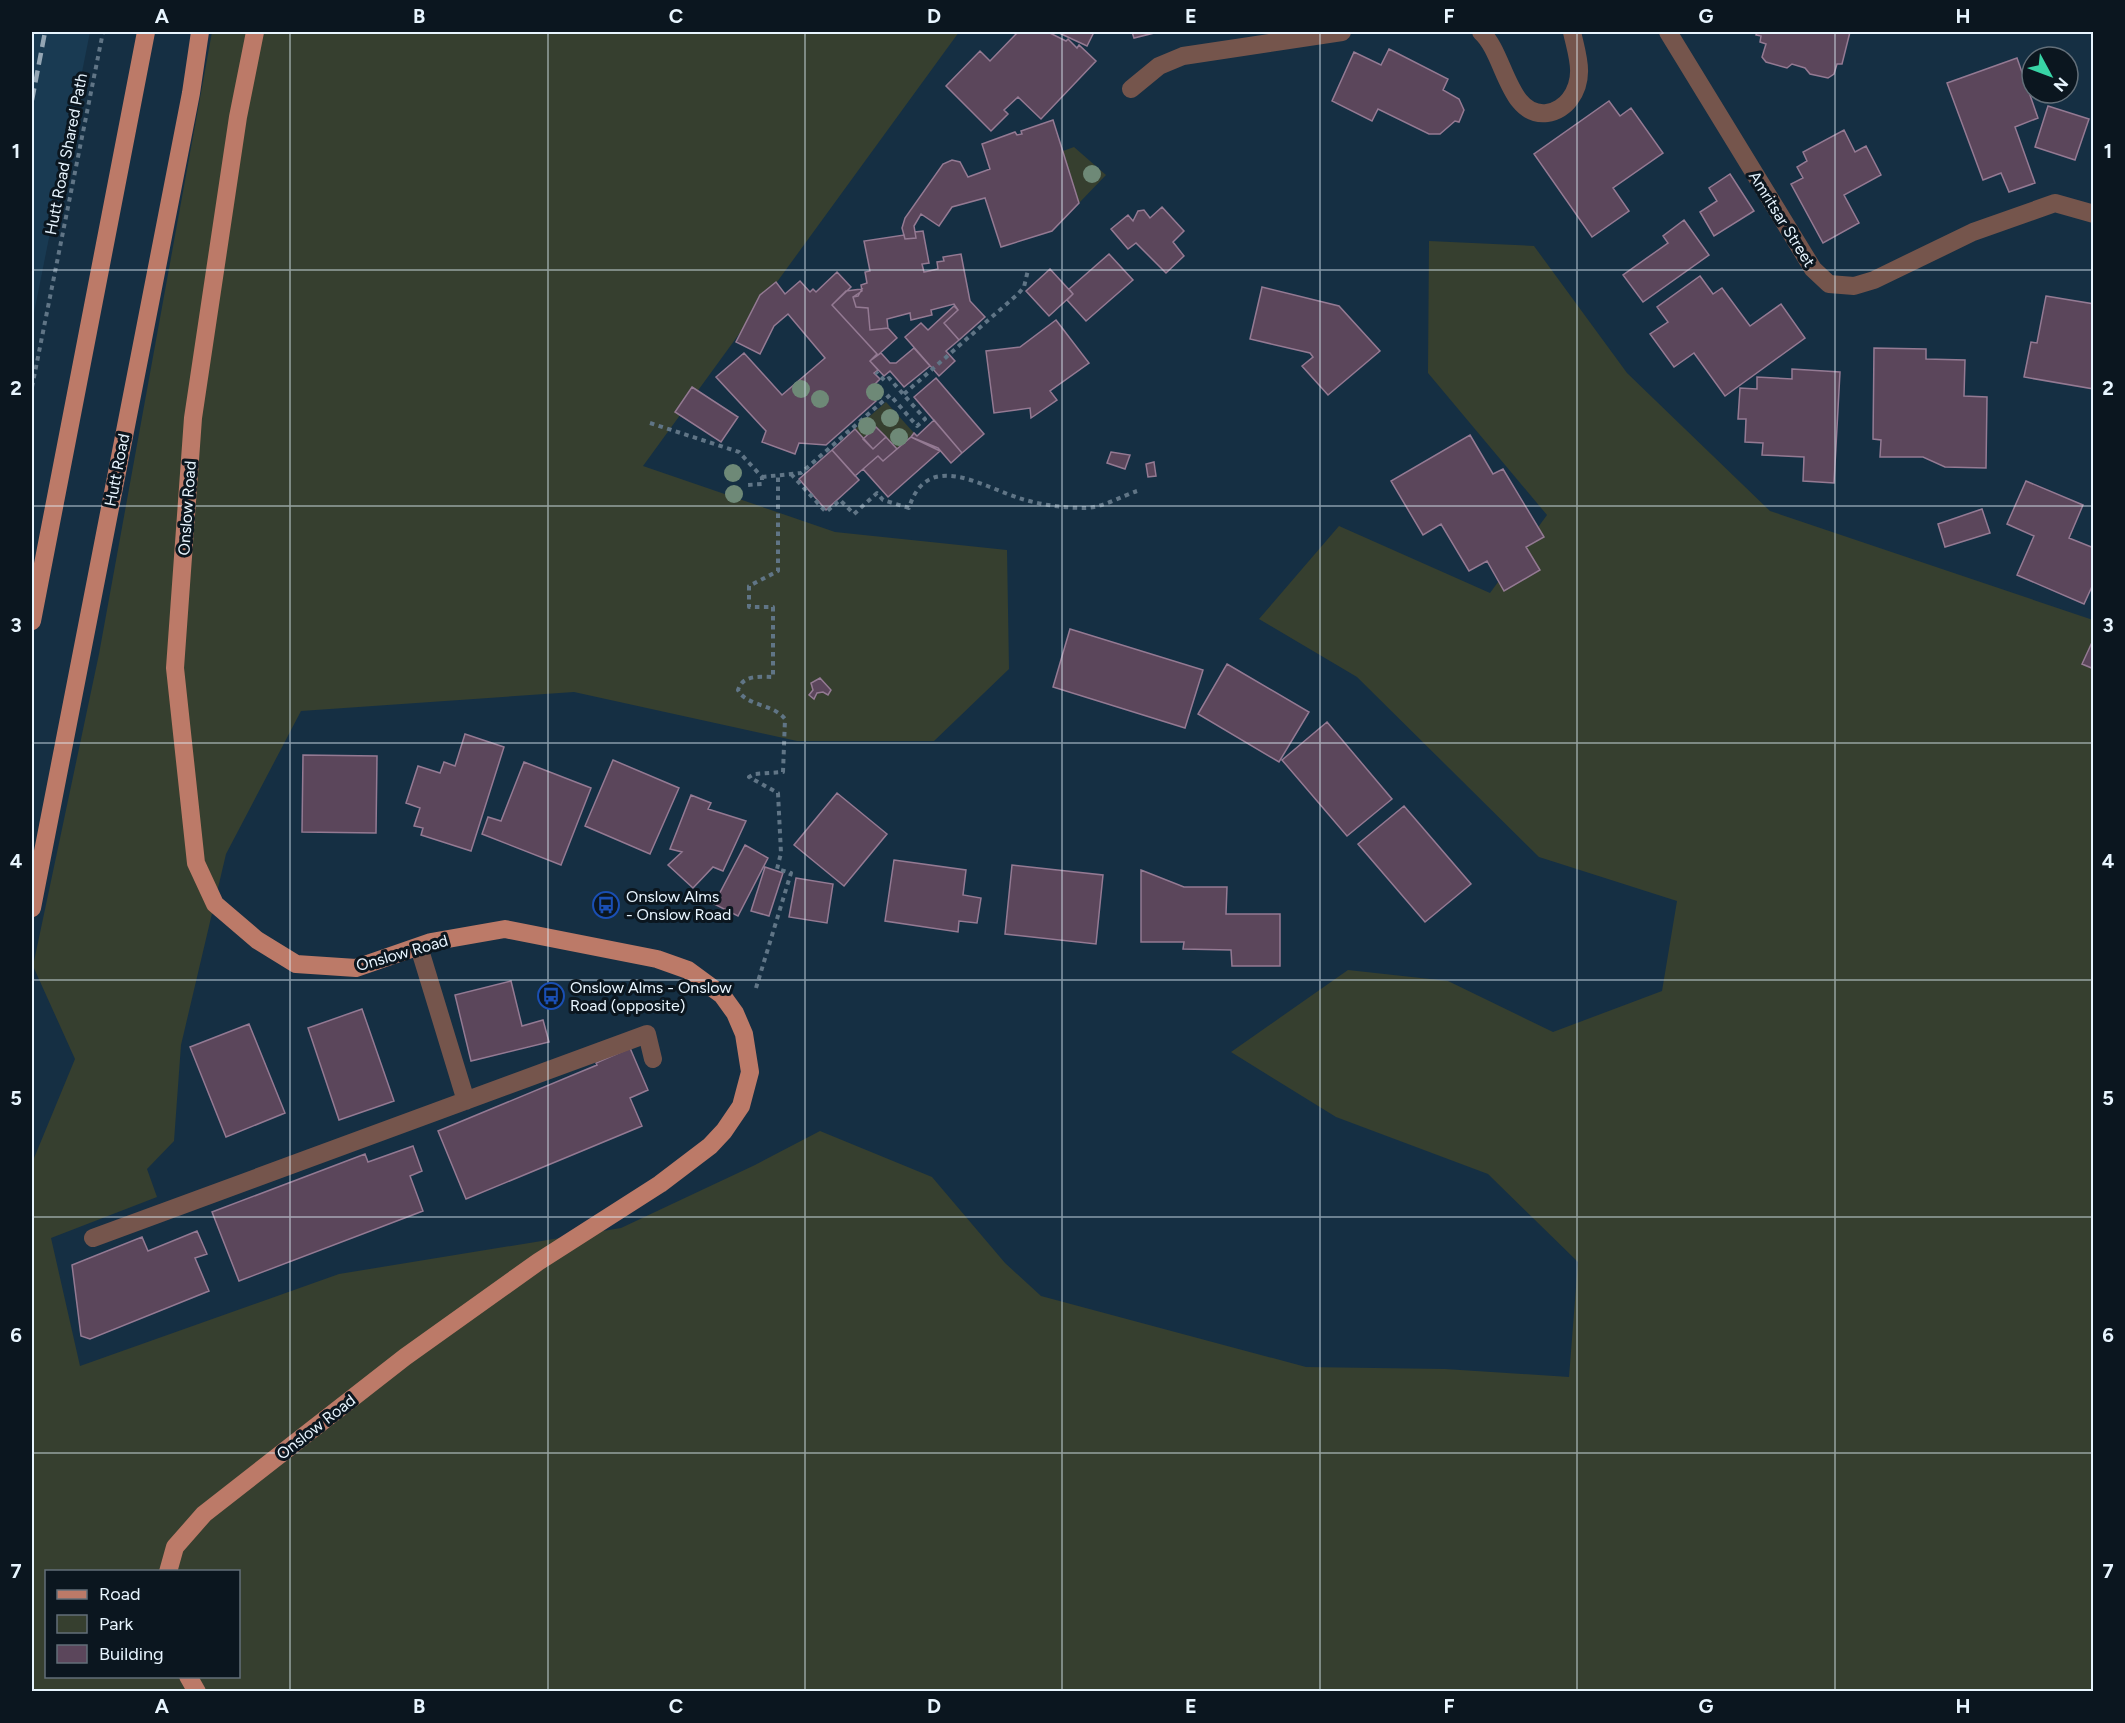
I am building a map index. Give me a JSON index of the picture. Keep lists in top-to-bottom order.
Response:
{
  "streets": {
    "main road": ["Hutt Road", "Onslow Road"],
    "street": ["Amritsar Street"],
    "path": ["Hutt Road Shared Path"]
  },
  "places": {
    "bus stop": ["Onslow Alms - Onslow Road", "Onslow Alms - Onslow Road (opposite)"]
  },
  "legend": ["Road", "Park", "Building"],
  "north": "bottom right",
  "grid": {
    "columns": [
      "A",
      "B",
      "C",
      "D",
      "E",
      "F",
      "G",
      "H"
    ],
    "rows": [
      "1",
      "2",
      "3",
      "4",
      "5",
      "6",
      "7"
    ]
  }
}
